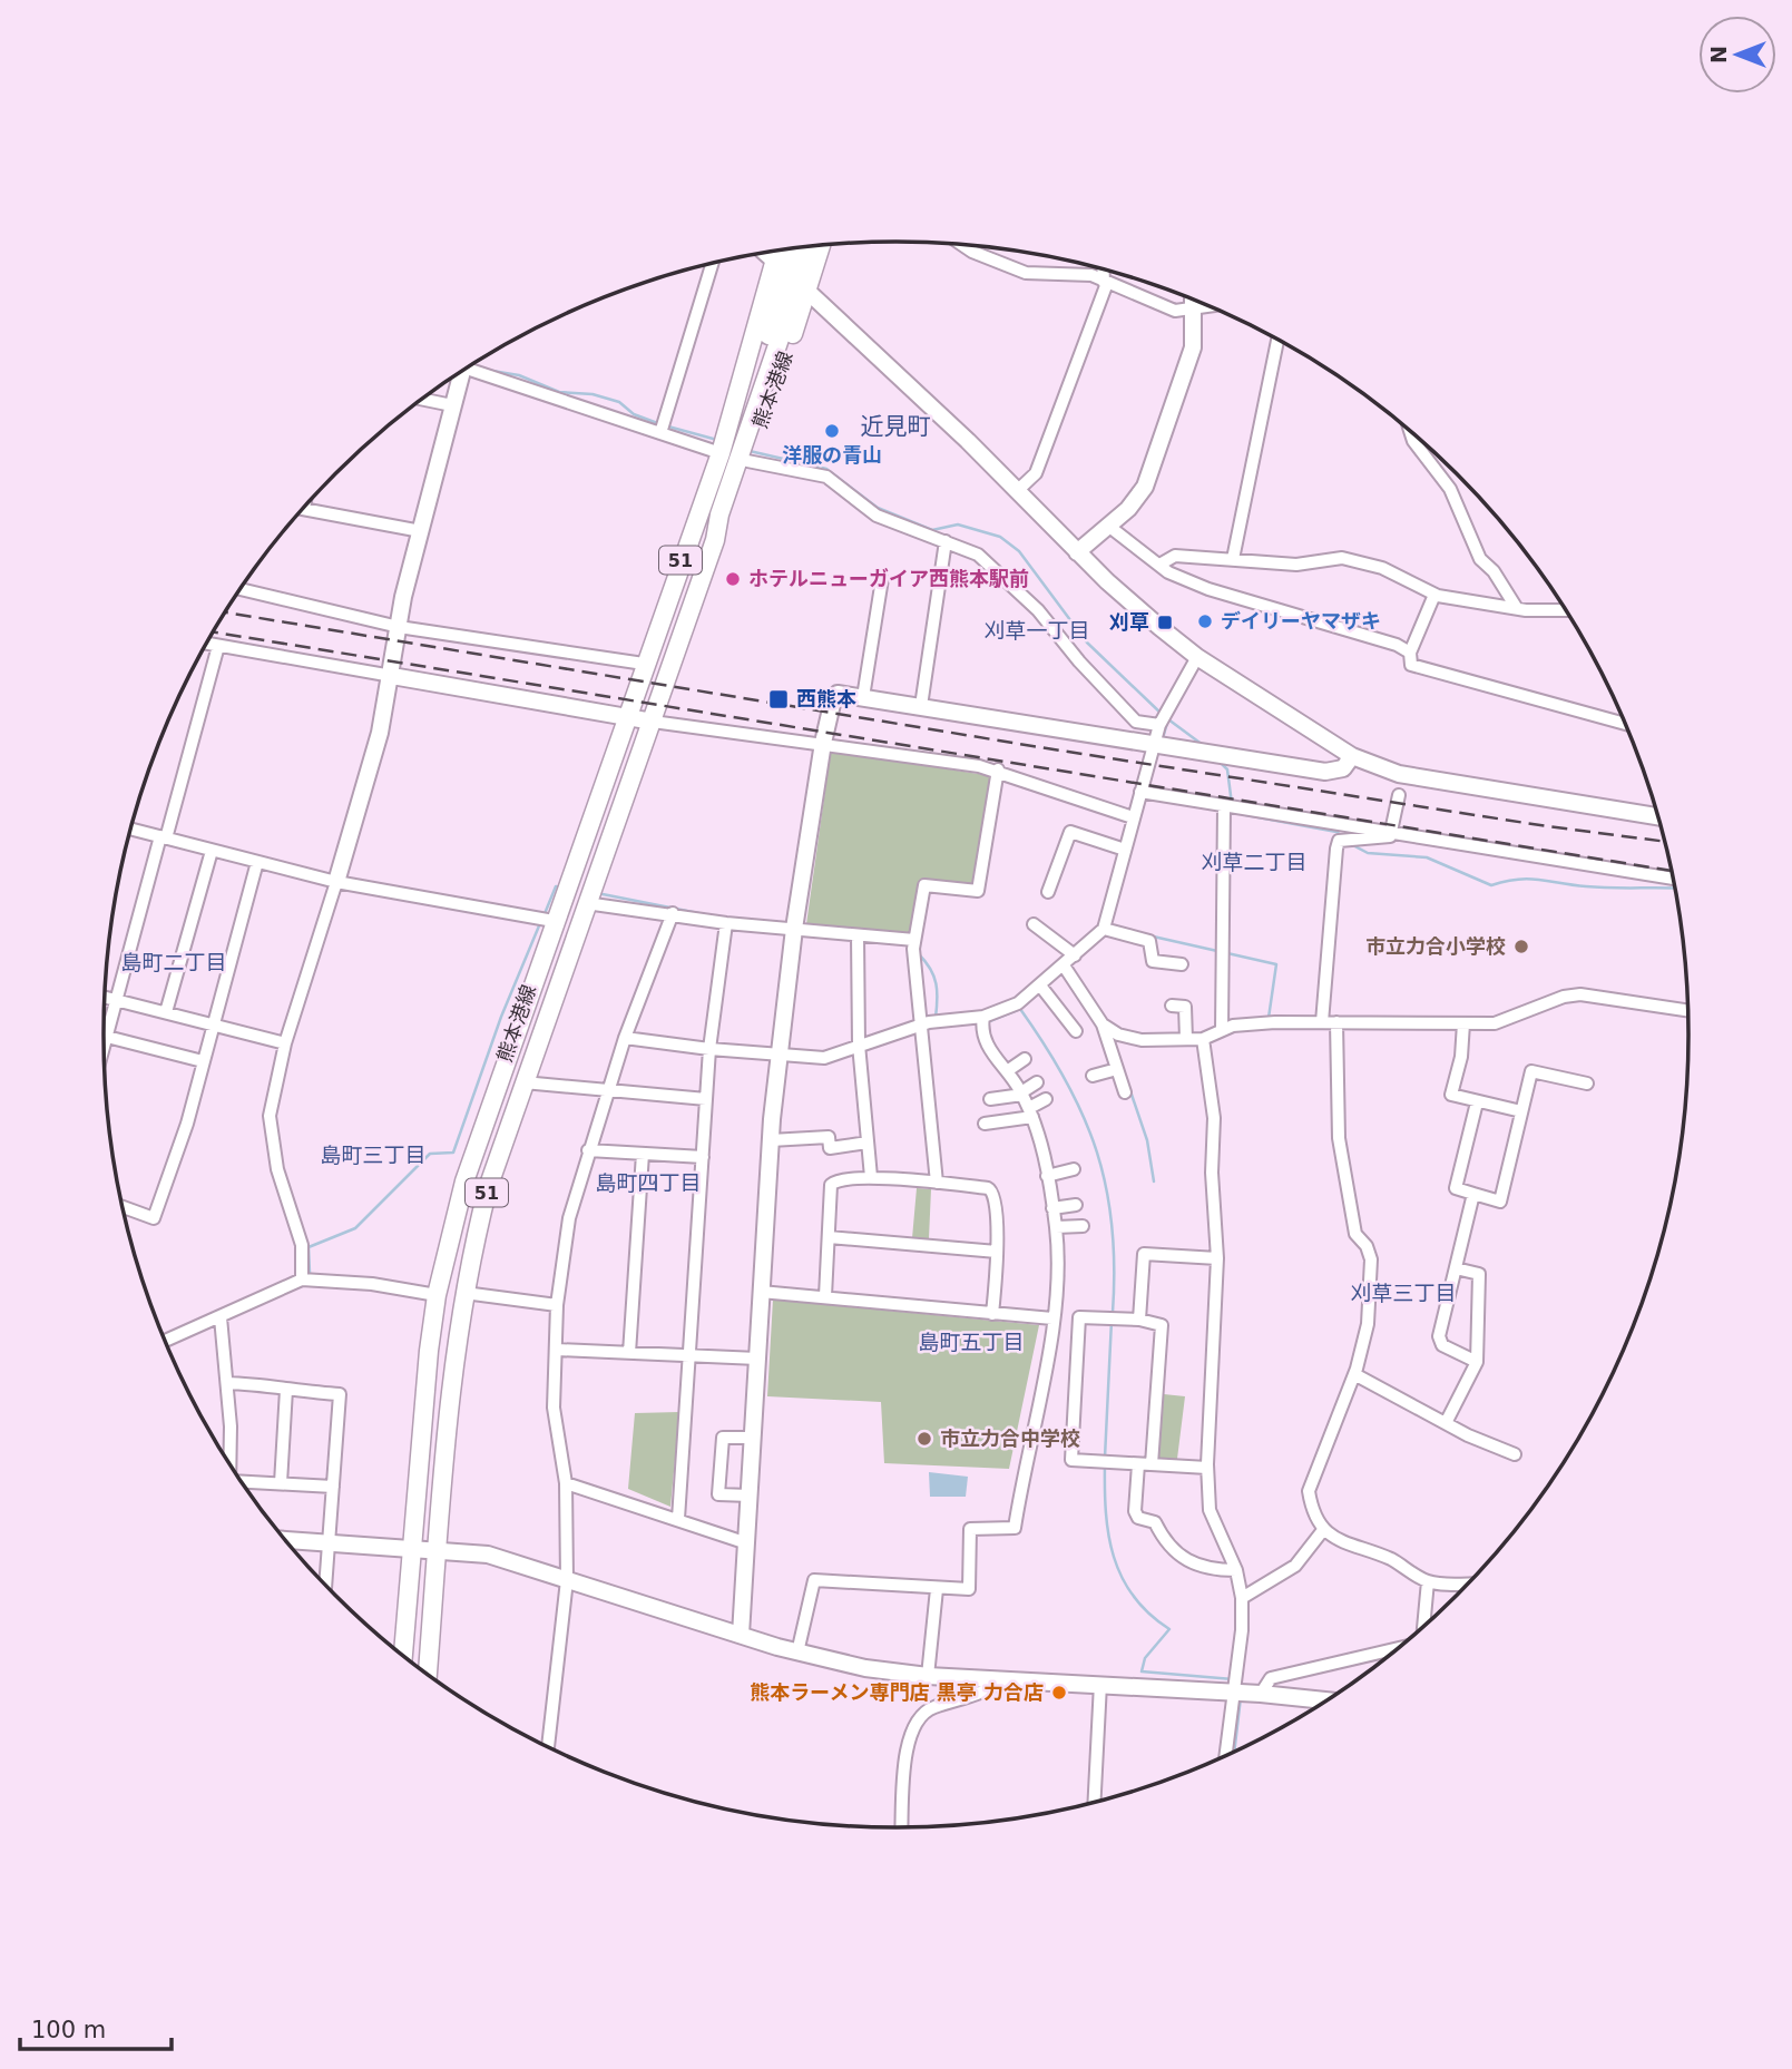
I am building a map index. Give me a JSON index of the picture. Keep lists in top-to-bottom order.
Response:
{
  "streets": {
    "main road": ["熊本港線", "51"]
  },
  "districts": [
    "近見町",
    "刈草一丁目",
    "刈草二丁目",
    "島町二丁目",
    "島町三丁目",
    "島町四丁目",
    "刈草三丁目",
    "島町五丁目"
  ],
  "places": {
    "other": [
      "洋服の青山",
      "ホテルニューガイア西熊本駅前",
      "デイリーヤマザキ",
      "市立力合小学校",
      "市立力合中学校",
      "熊本ラーメン専門店 黒亭 力合店"
    ],
    "transit": ["刈草", "西熊本"]
  },
  "scale_bar": "100 m",
  "north": "left"
}
